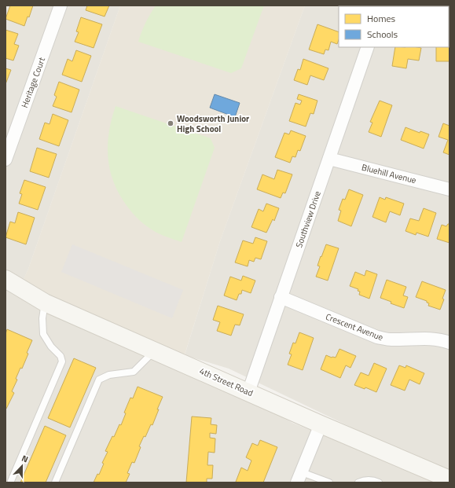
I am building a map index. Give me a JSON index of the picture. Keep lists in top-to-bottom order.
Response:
{
  "streets": {
    "street": [
      "Heritage Court",
      "Bluehill Avenue",
      "Southview Drive",
      "Crescent Avenue",
      "4th Street Road"
    ]
  },
  "crossings": [
    ["Bluehill Avenue", "Southview Drive"],
    ["Southview Drive", "Crescent Avenue"],
    ["Southview Drive", "4th Street Road"]
  ],
  "places": ["Woodsworth Junior High School"],
  "legend": ["Homes", "Schools"],
  "north": "top"
}
